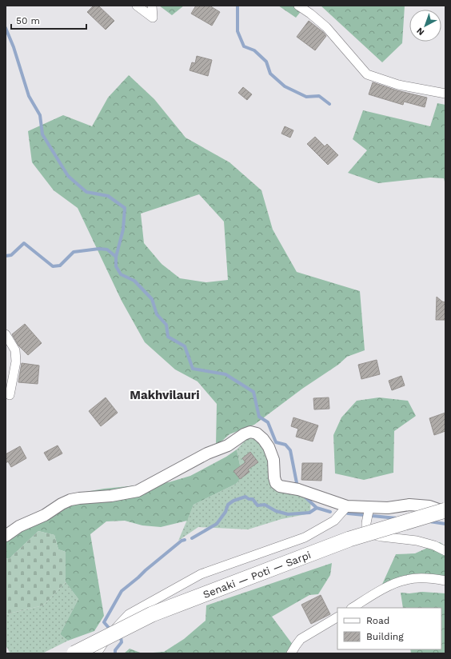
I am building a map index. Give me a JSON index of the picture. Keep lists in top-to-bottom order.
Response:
{
  "streets": {
    "highway": ["Senaki — Poti — Sarpi"]
  },
  "districts": ["Makhvilauri"],
  "legend": ["Road", "Building"],
  "scale_bar": "50 m",
  "north": "bottom left"
}
